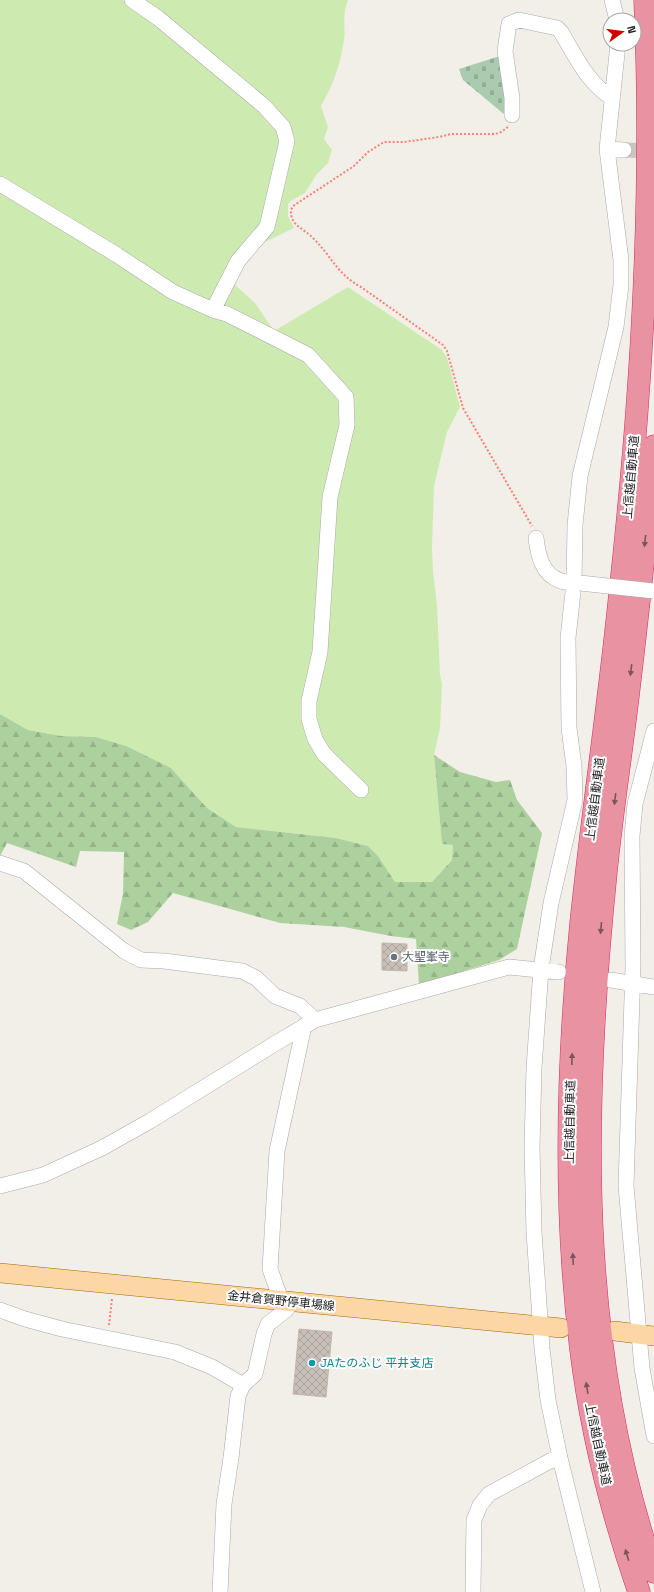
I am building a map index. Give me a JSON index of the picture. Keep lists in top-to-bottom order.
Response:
{
  "streets": {
    "highway": ["上信越自動車道"],
    "main road": ["金井倉賀野停車場線"]
  },
  "places": ["大聖峯寺", "JAたのふじ 平井支店"],
  "north": "right"
}
